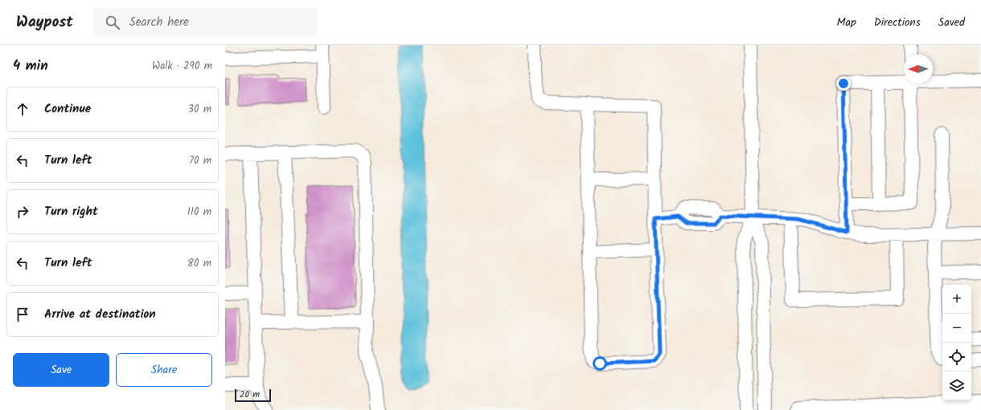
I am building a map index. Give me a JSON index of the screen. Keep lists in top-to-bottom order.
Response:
{
  "scale_bar": "20 m",
  "north": "left",
  "page": {
    "header": "Waypost",
    "search": "Search here",
    "nav": ["Map", "Directions", "Saved"],
    "heading": ["4 min", "Walk · 290 m"],
    "list": [
      ["Continue", "30 m"],
      ["Turn left", "70 m"],
      ["Turn right", "110 m"],
      ["Turn left", "80 m"],
      "Arrive at destination"
    ],
    "map_buttons": ["+", "−"],
    "buttons": ["Save", "Share"],
    "scale": "20 m"
  }
}
